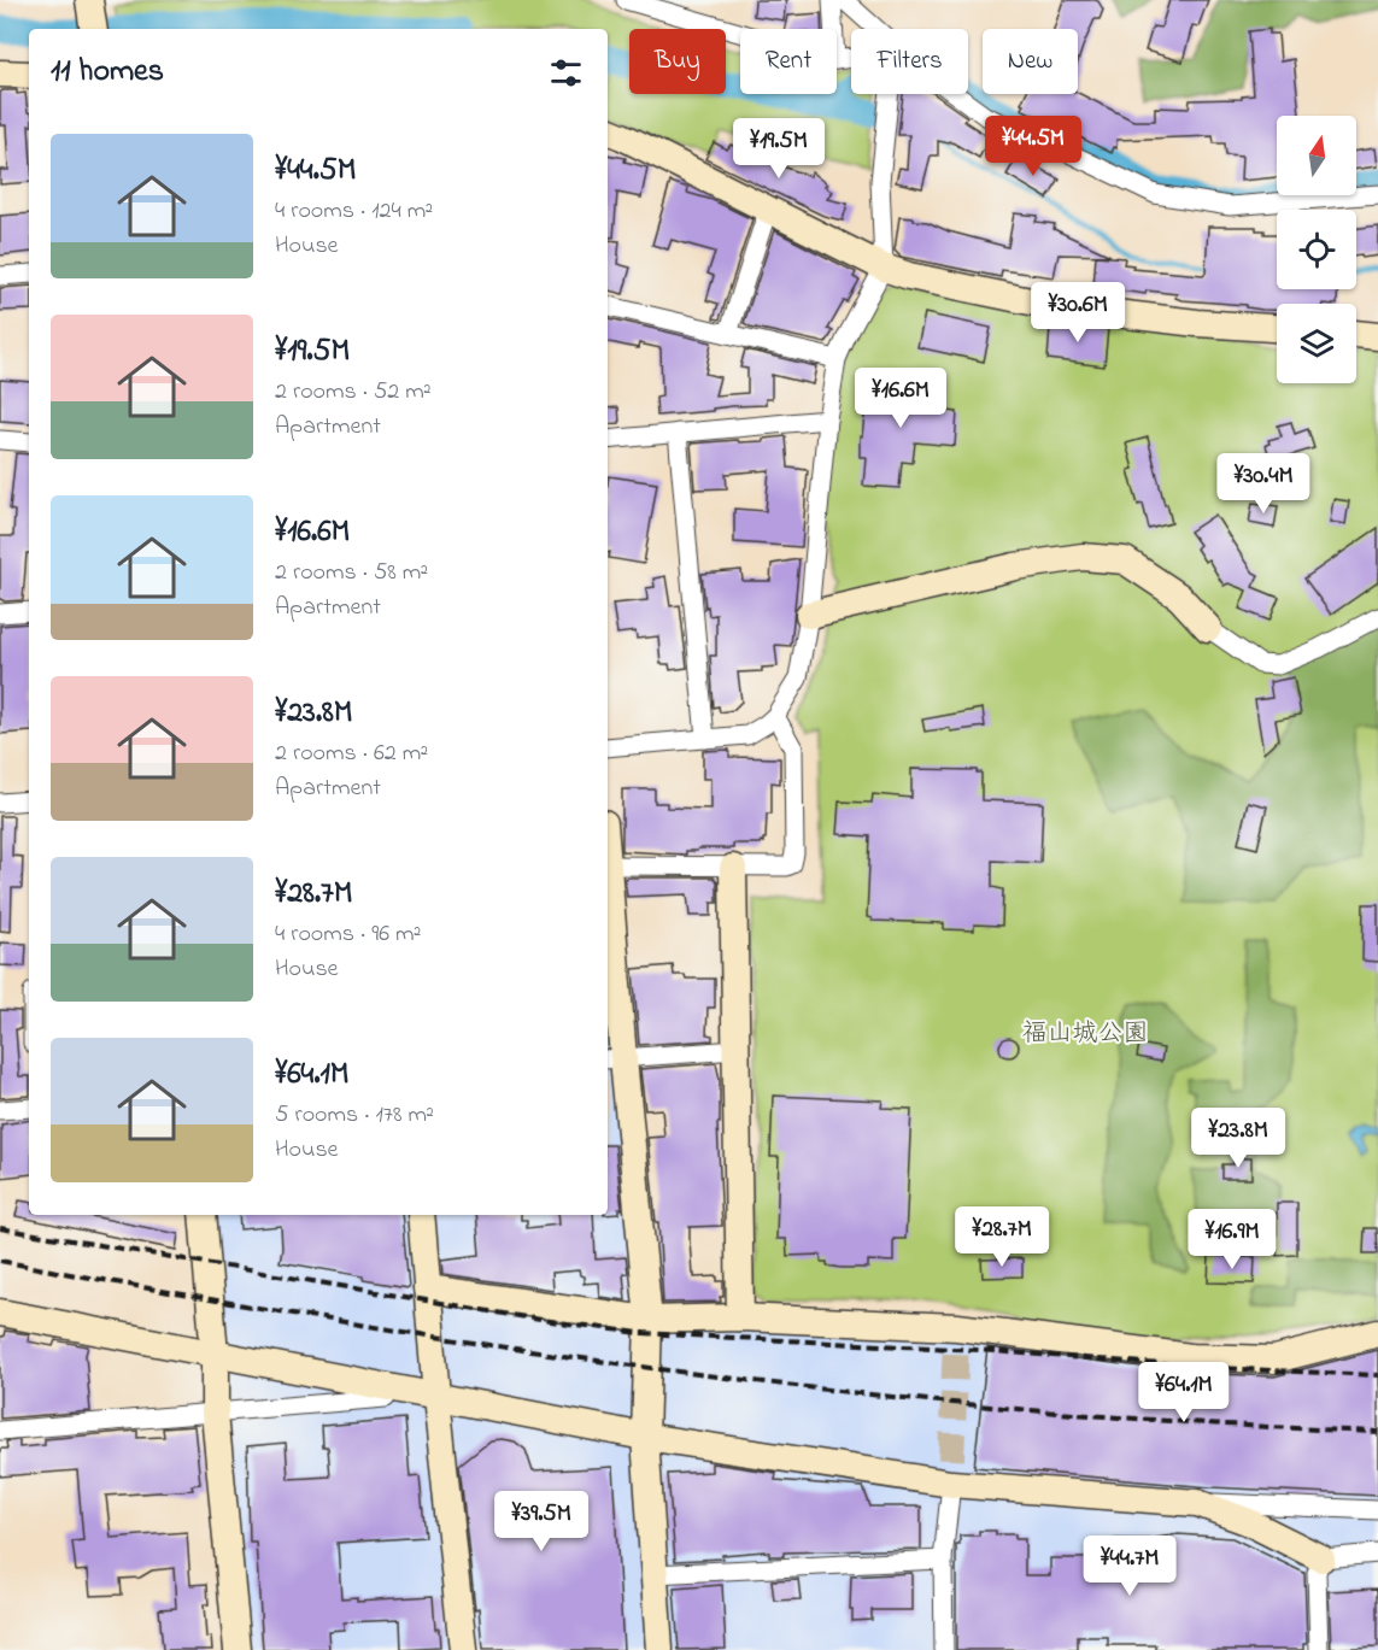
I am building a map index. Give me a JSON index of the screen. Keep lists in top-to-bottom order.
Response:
{
  "parks": ["福山城公園"],
  "north": "top",
  "page": {
    "chip": [
      "Buy",
      "Rent",
      "Filters",
      "New"
    ],
    "heading": "11 homes",
    "price": [
      "¥44.5M",
      "¥19.5M",
      "¥30.6M",
      "¥16.6M",
      "¥30.4M",
      "¥23.8M",
      "¥28.7M",
      "¥16.9M",
      "¥64.1M",
      "¥39.5M",
      "¥44.7M"
    ],
    "list": [
      {
        "name": "¥44.5M",
        "note": "4 rooms · 124 m² · House"
      },
      {
        "name": "¥19.5M",
        "note": "2 rooms · 52 m² · Apartment"
      },
      {
        "name": "¥16.6M",
        "note": "2 rooms · 58 m² · Apartment"
      },
      {
        "name": "¥23.8M",
        "note": "2 rooms · 62 m² · Apartment"
      },
      {
        "name": "¥28.7M",
        "note": "4 rooms · 96 m² · House"
      },
      {
        "name": "¥64.1M",
        "note": "5 rooms · 178 m² · House"
      }
    ]
  }
}
